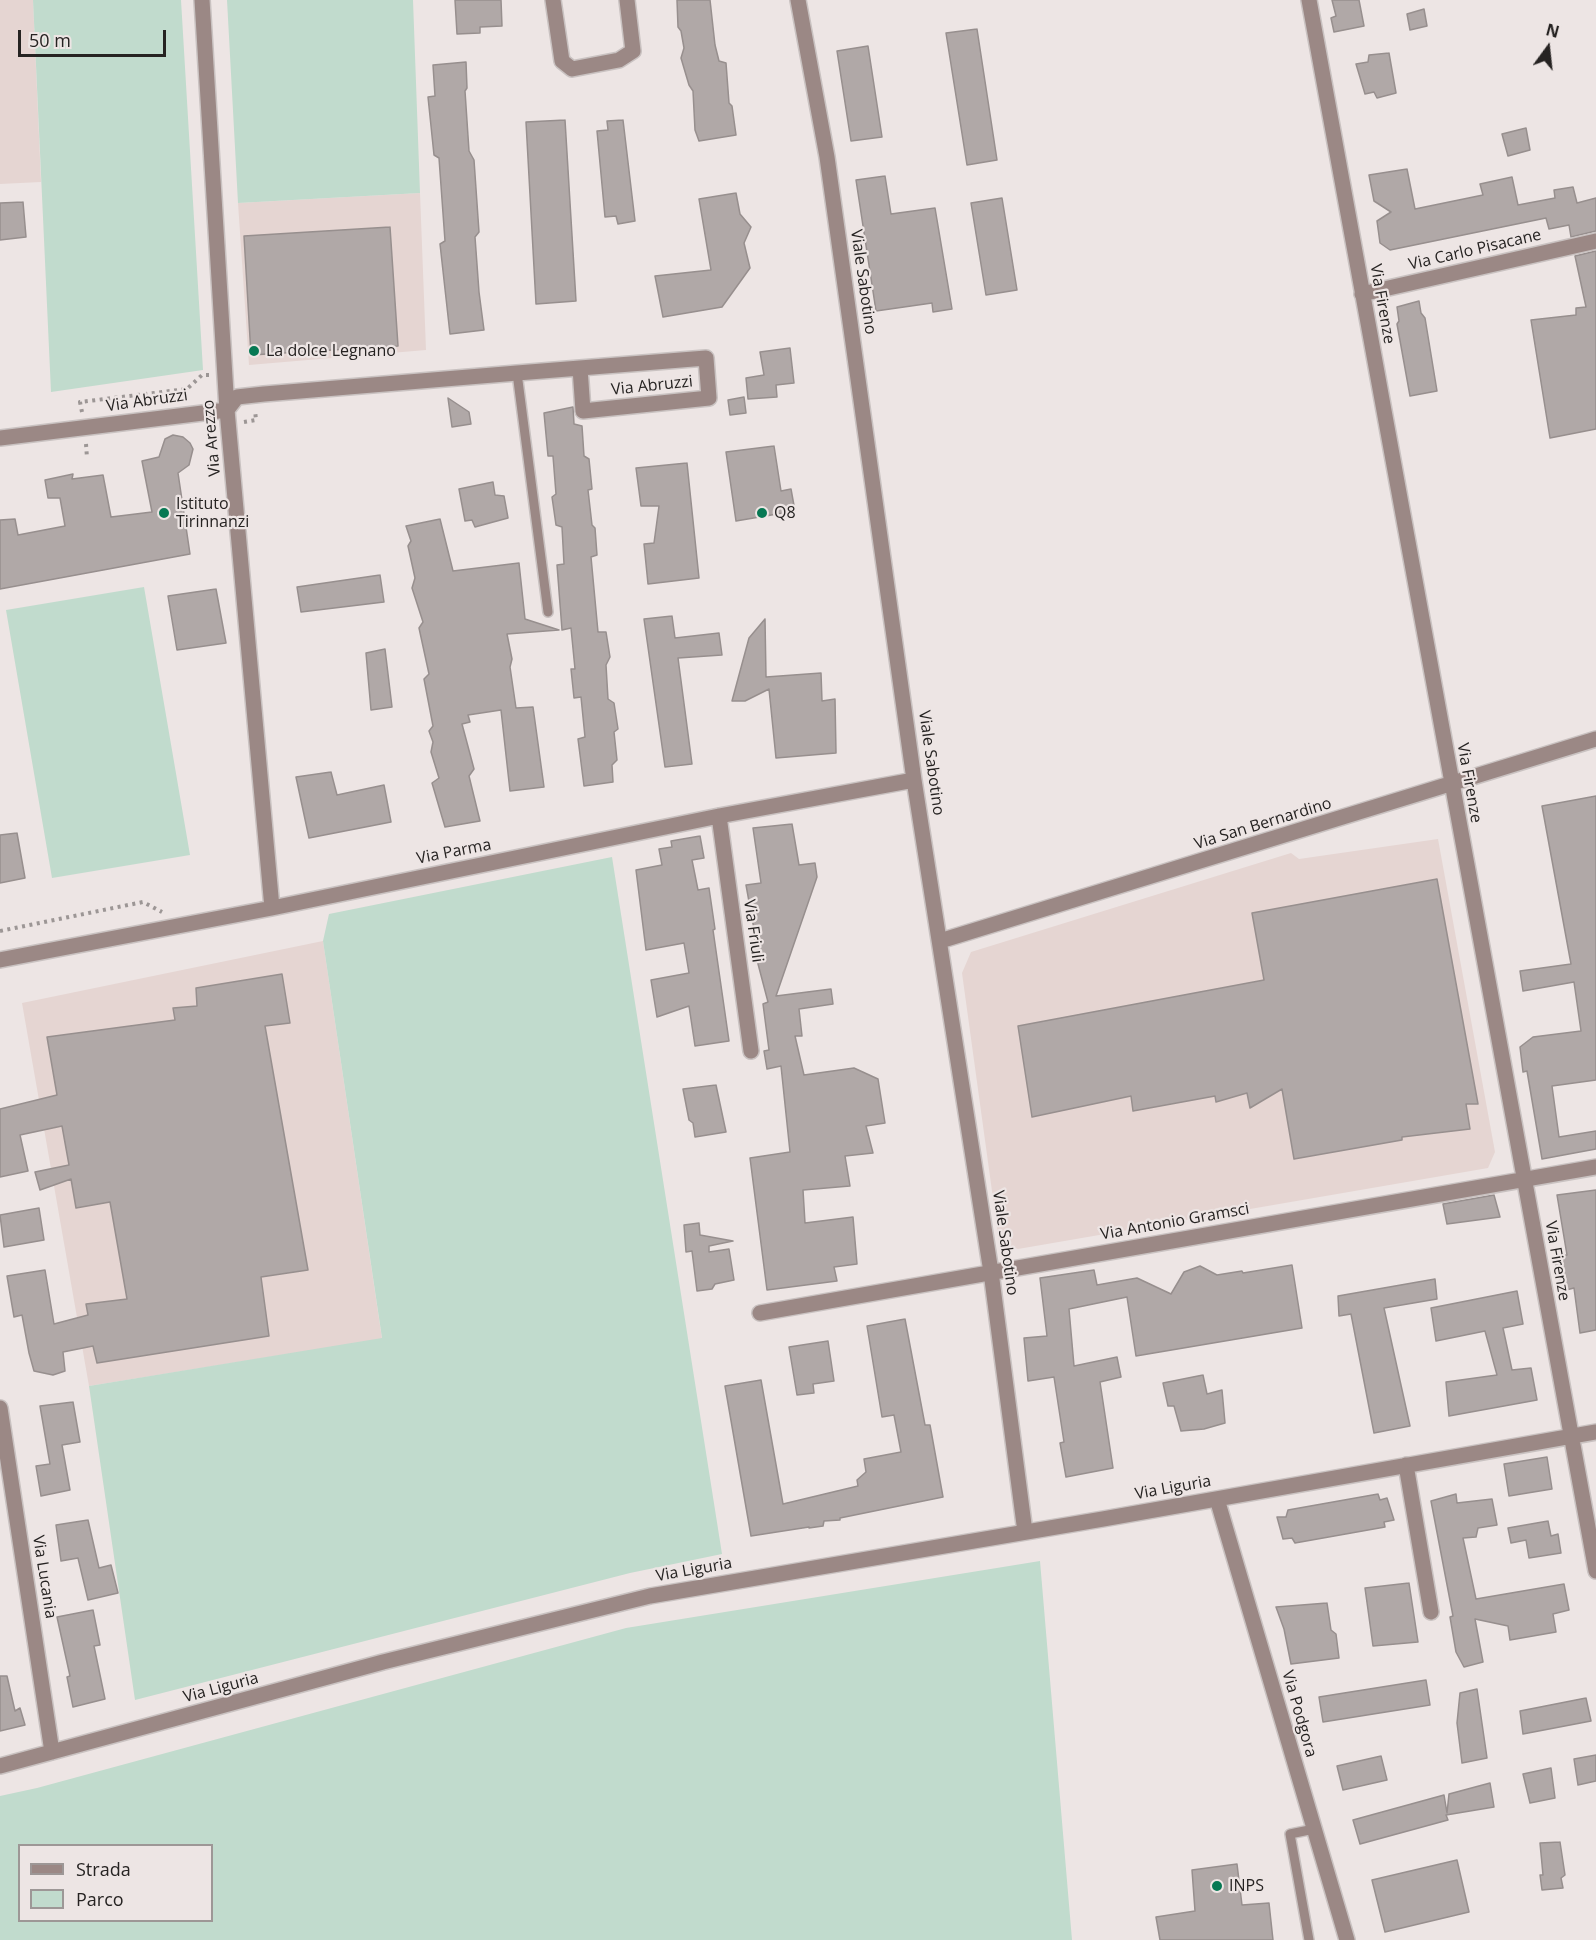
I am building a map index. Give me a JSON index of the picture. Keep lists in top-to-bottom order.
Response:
{
  "streets": {
    "street": [
      "Via Carlo Pisacane",
      "Viale Sabotino",
      "Via Firenze",
      "Via Abruzzi",
      "Via Arezzo",
      "Via San Bernardino",
      "Via Parma",
      "Via Friuli",
      "Via Antonio Gramsci",
      "Via Liguria",
      "Via Lucania",
      "Via Podgora"
    ]
  },
  "crossings": [
    ["Via Carlo Pisacane", "Via Firenze"],
    ["Viale Sabotino", "Via San Bernardino"],
    ["Viale Sabotino", "Via Parma"],
    ["Viale Sabotino", "Via Antonio Gramsci"],
    ["Viale Sabotino", "Via Liguria"],
    ["Via Firenze", "Via San Bernardino"],
    ["Via Firenze", "Via Antonio Gramsci"],
    ["Via Firenze", "Via Liguria"],
    ["Via Abruzzi", "Via Arezzo"],
    ["Via Arezzo", "Via Parma"],
    ["Via Parma", "Via Friuli"],
    ["Via Liguria", "Via Lucania"],
    ["Via Liguria", "Via Podgora"]
  ],
  "places": [
    "La dolce Legnano",
    "Istituto Tirinnanzi",
    "Q8",
    "INPS"
  ],
  "legend": ["Strada", "Parco"],
  "scale_bar": "50 m",
  "north": "top"
}
